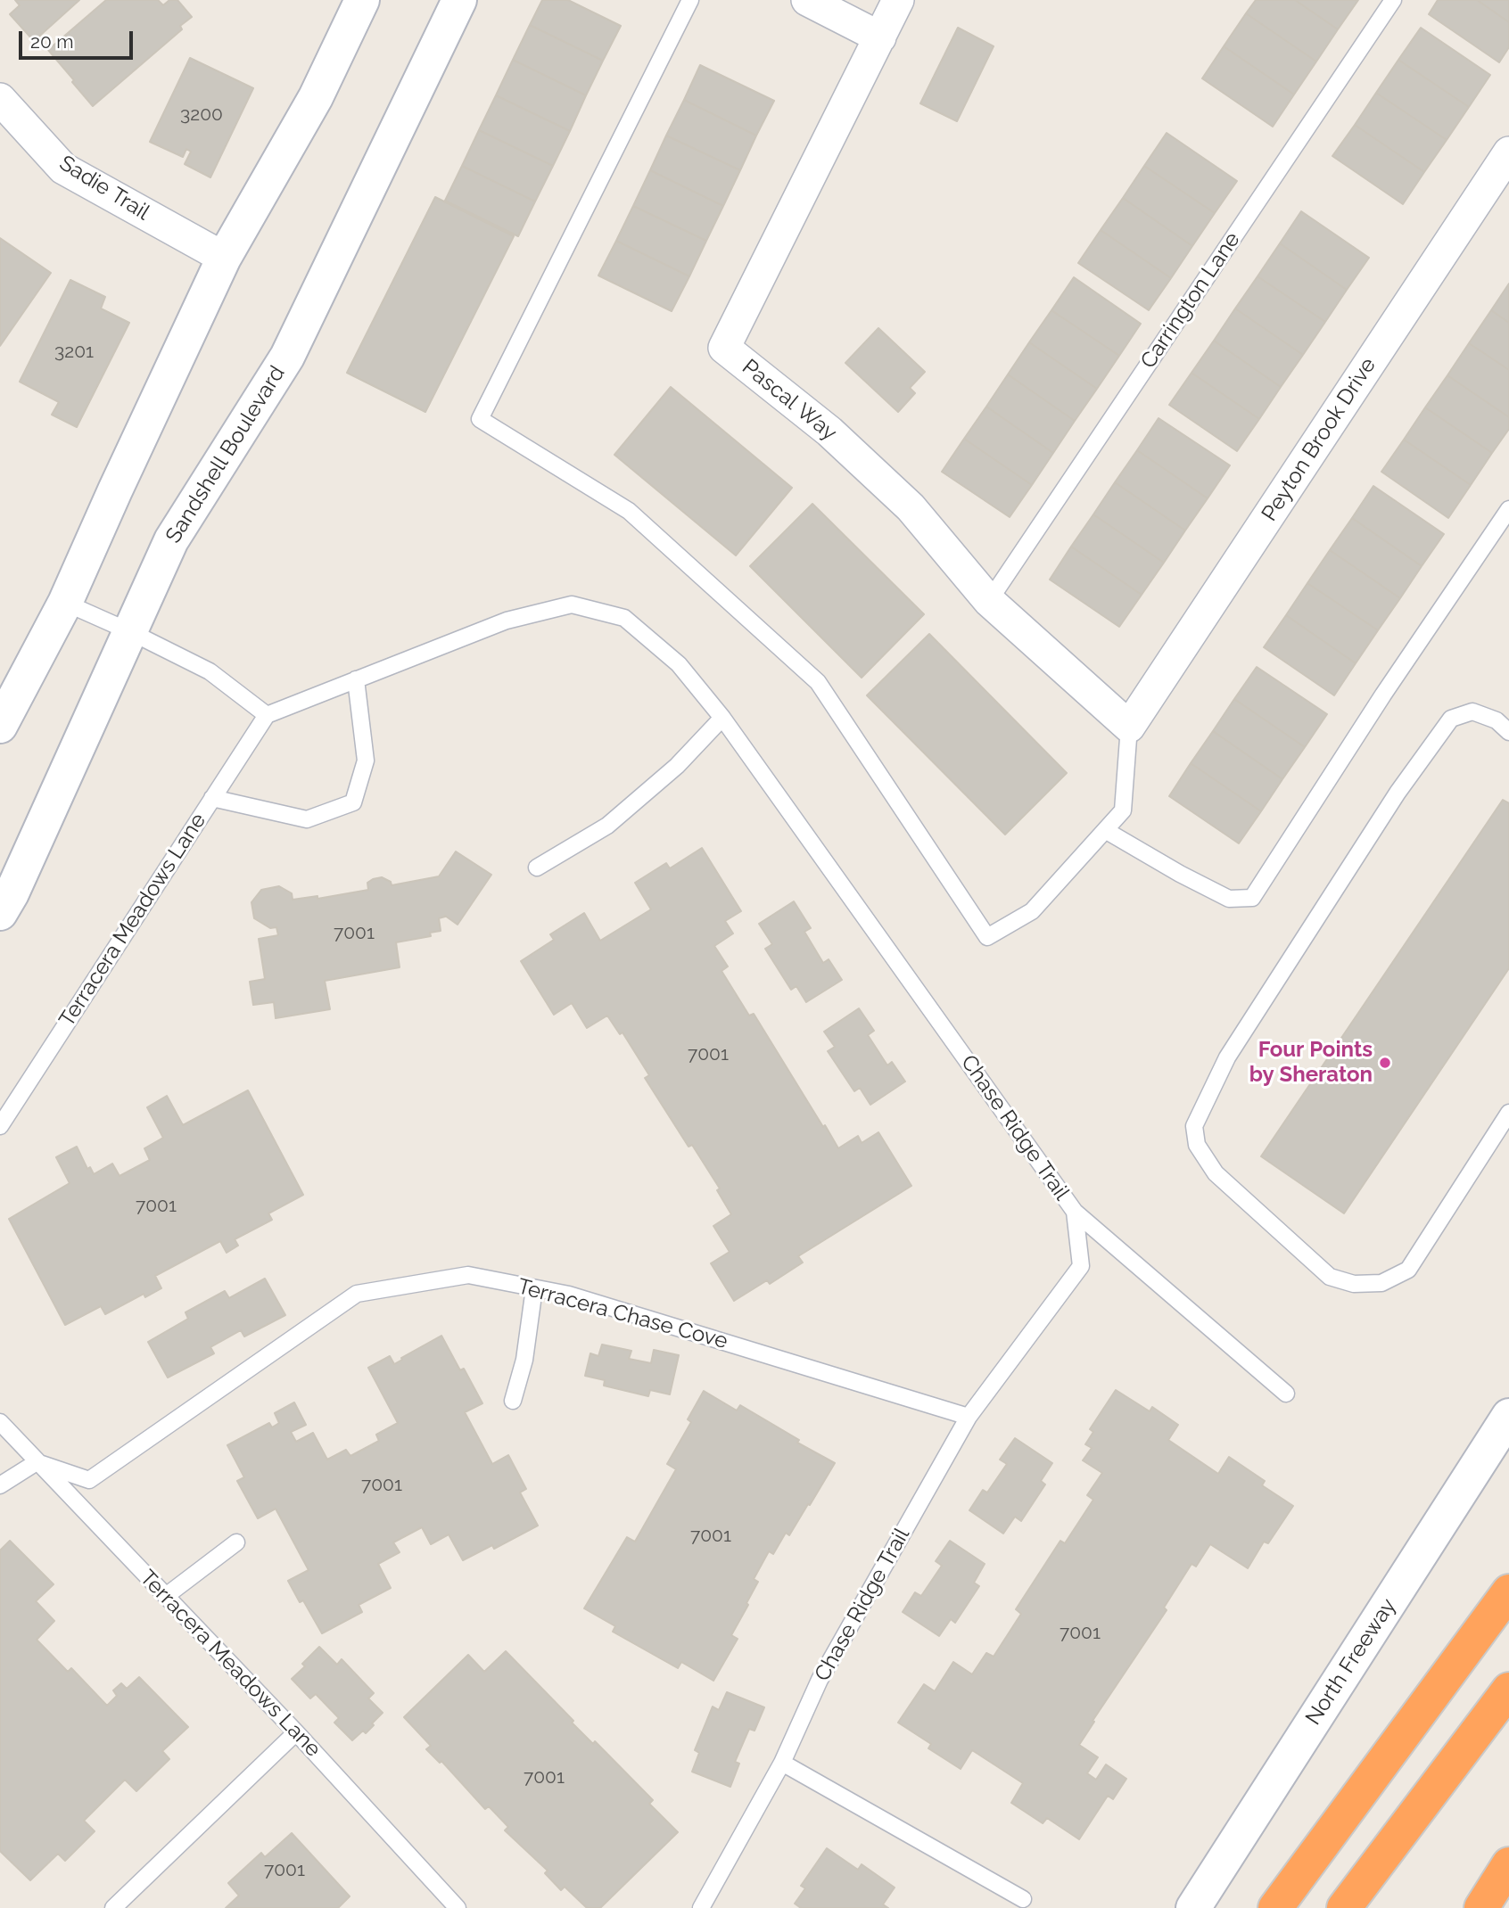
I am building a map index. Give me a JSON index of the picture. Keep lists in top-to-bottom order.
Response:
{
  "streets": {
    "street": [
      "Sadie Trail",
      "Pascal Way",
      "Peyton Brook Drive",
      "Sandshell Boulevard",
      "North Freeway"
    ],
    "lane": [
      "Carrington Lane",
      "Terracera Meadows Lane",
      "Chase Ridge Trail",
      "Terracera Chase Cove"
    ]
  },
  "crossings": [
    ["Carrington Lane", "Pascal Way"],
    ["Pascal Way", "Peyton Brook Drive"],
    ["Terracera Meadows Lane", "Terracera Chase Cove"],
    ["Chase Ridge Trail", "Terracera Chase Cove"]
  ],
  "places": ["Four Points by Sheraton"],
  "house_numbers": [
    "3200",
    "3201",
    "7001",
    "7001",
    "7001",
    "7001",
    "7001",
    "7001",
    "7001",
    "7001"
  ],
  "scale_bar": "20 m"
}
